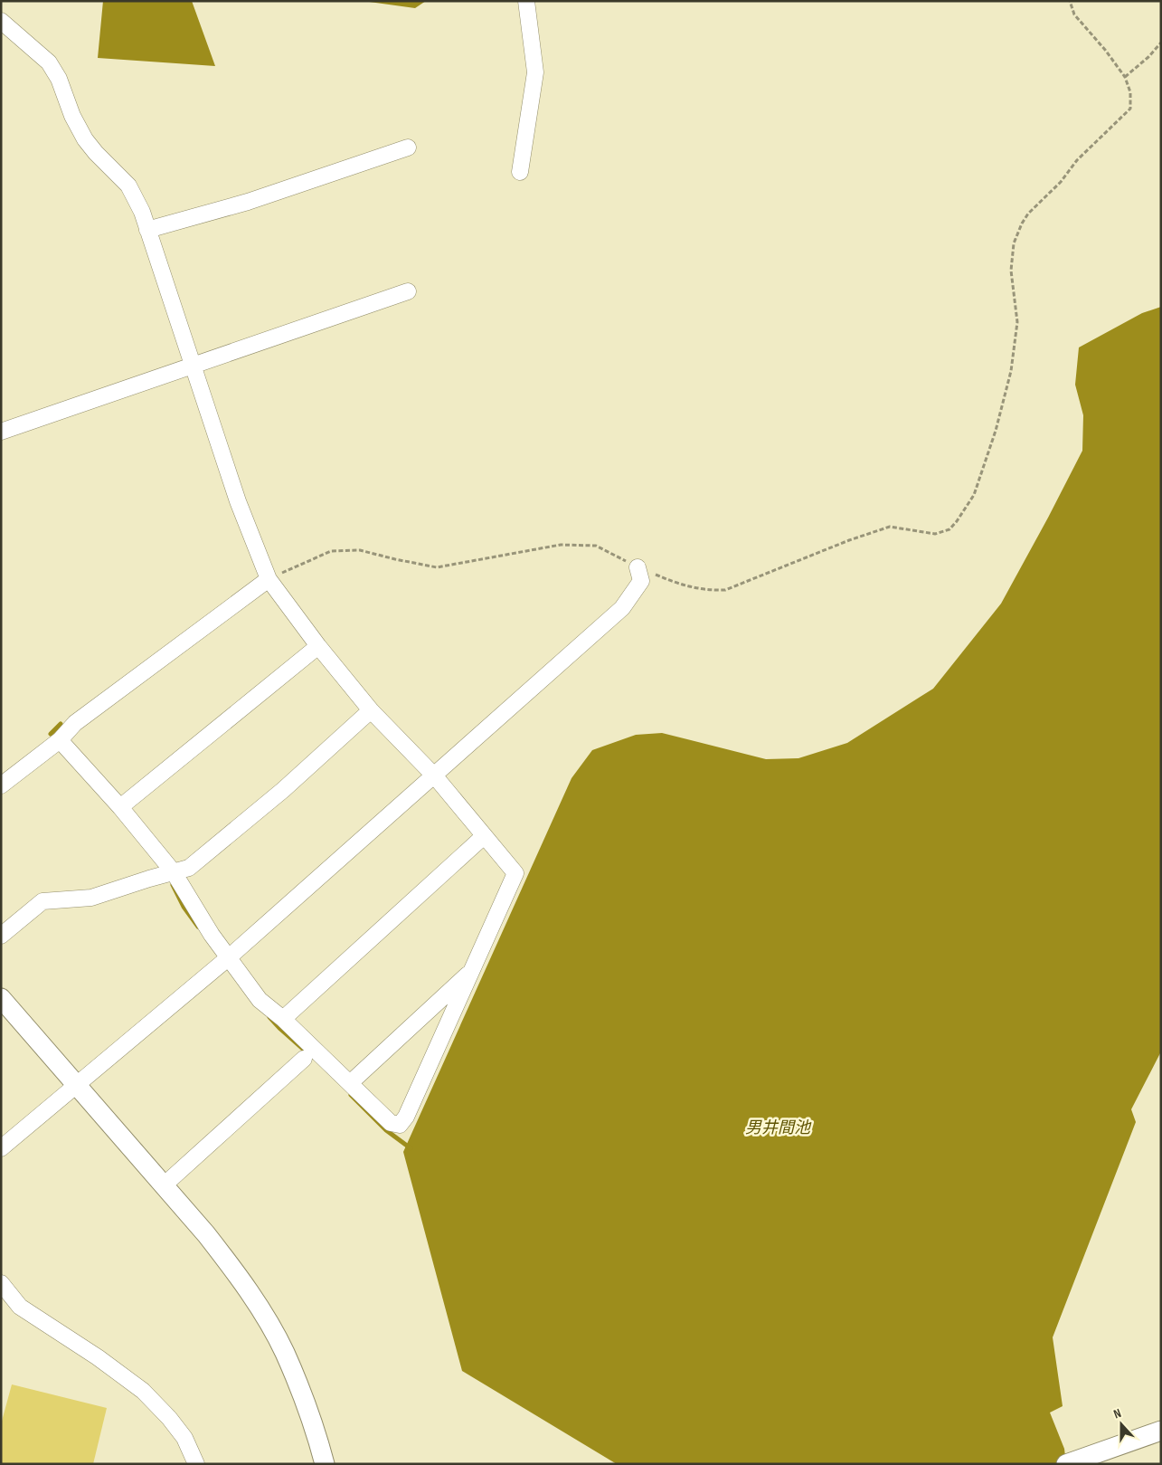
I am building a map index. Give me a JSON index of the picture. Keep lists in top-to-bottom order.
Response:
{
  "water": ["男井間池"],
  "north": "top"
}
